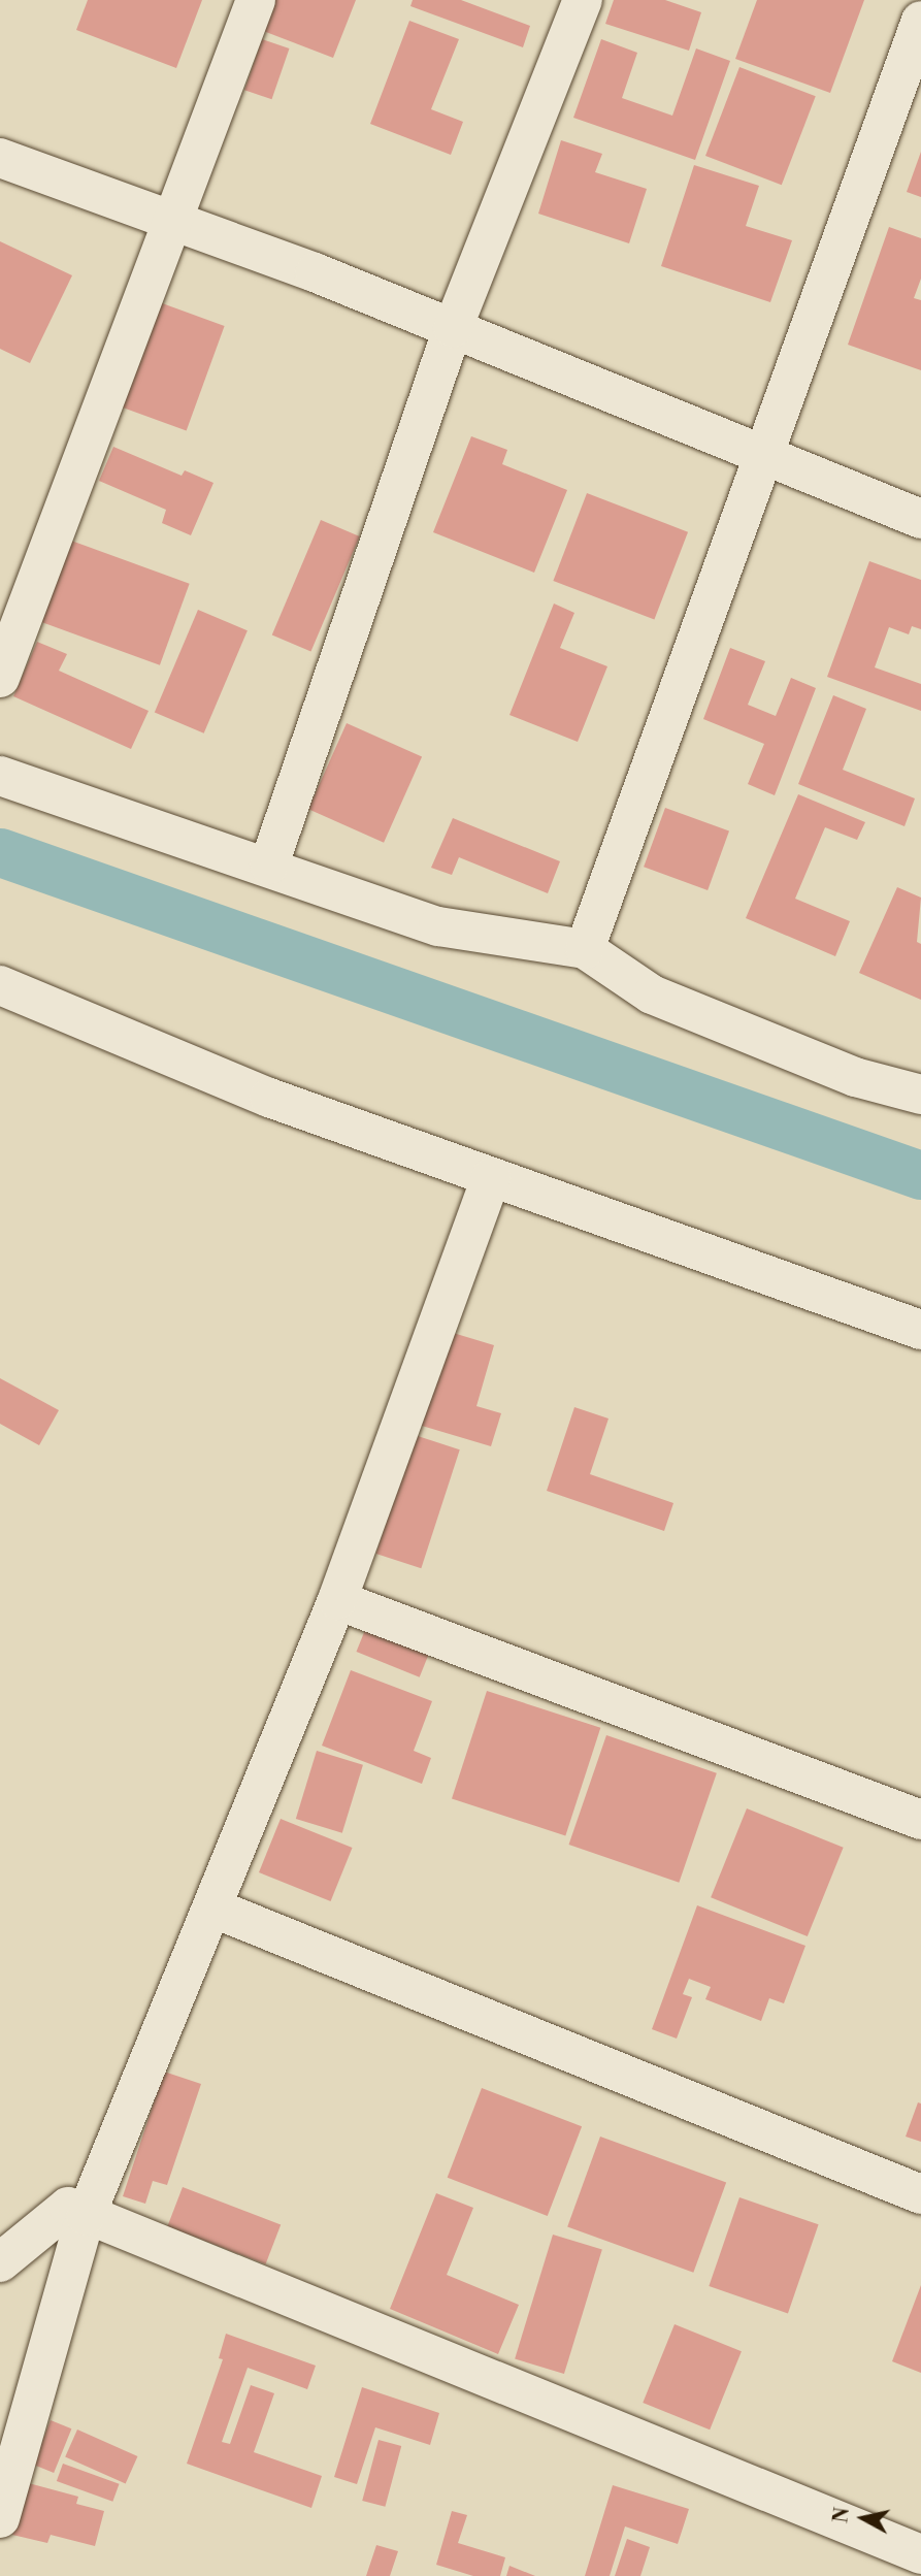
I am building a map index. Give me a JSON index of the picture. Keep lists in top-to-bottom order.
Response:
{
  "north": "left"
}
